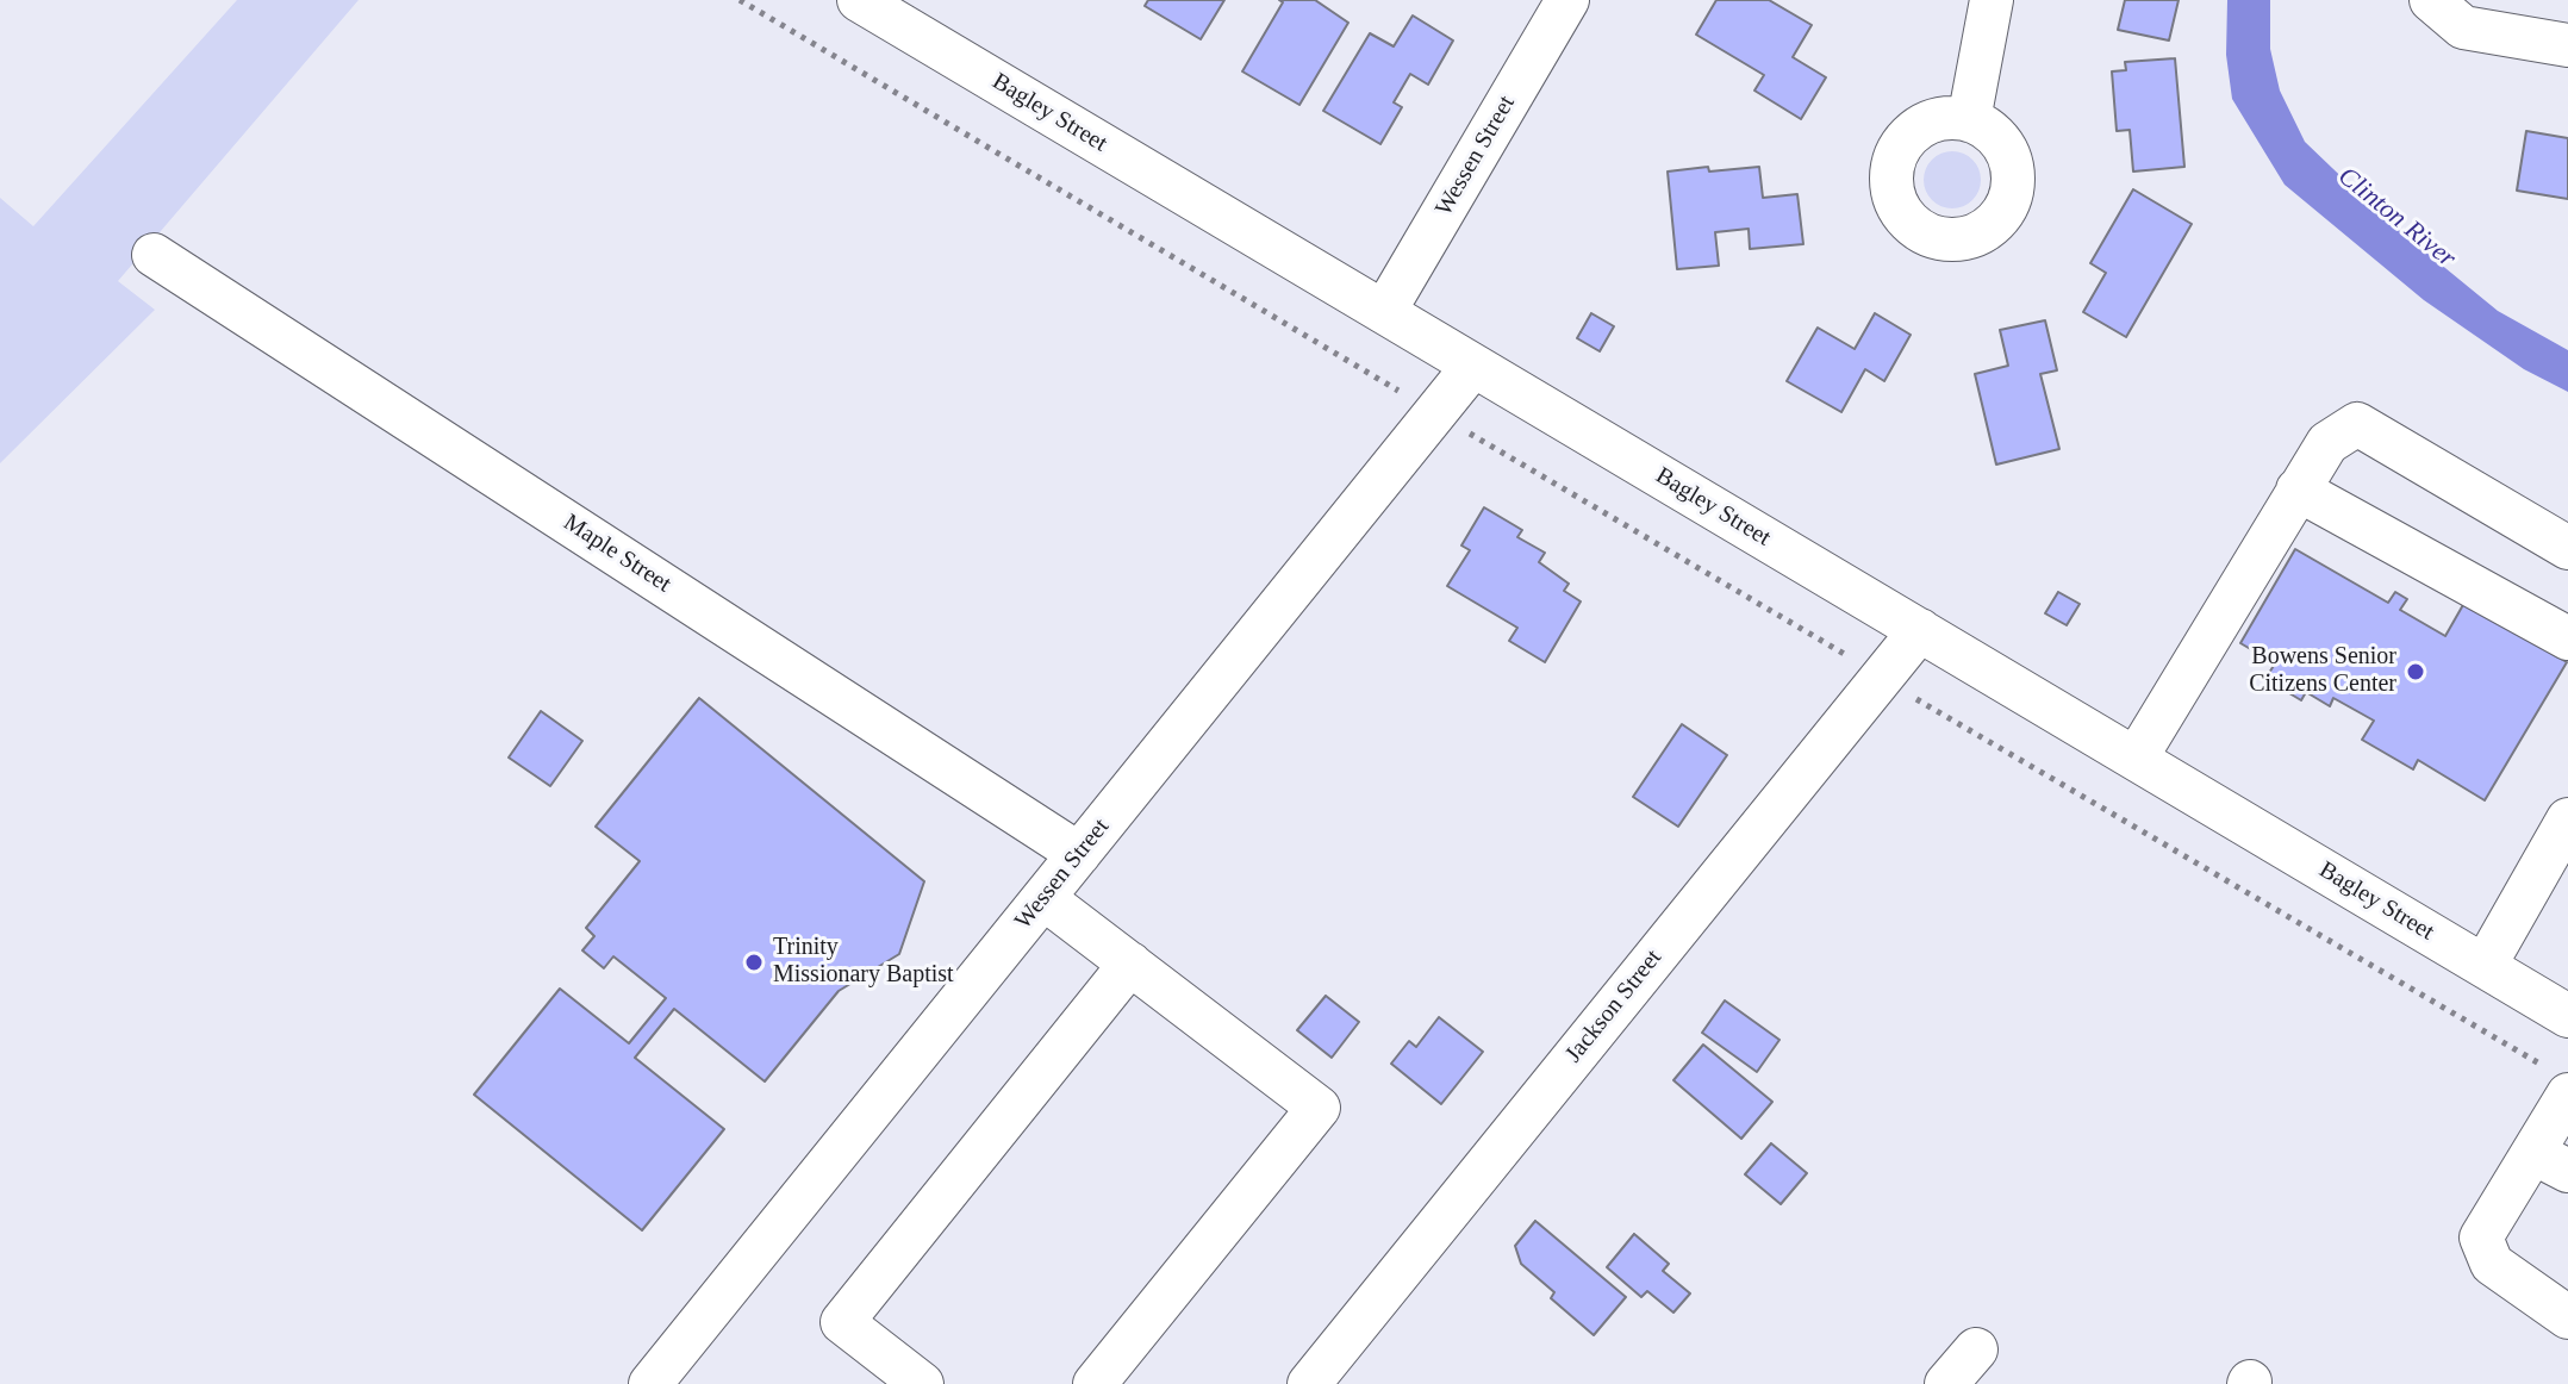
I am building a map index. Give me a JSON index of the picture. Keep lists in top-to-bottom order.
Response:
{
  "streets": {
    "street": [
      "Bagley Street",
      "Wessen Street",
      "Maple Street",
      "Jackson Street"
    ]
  },
  "crossings": [
    ["Bagley Street", "Wessen Street"],
    ["Bagley Street", "Jackson Street"],
    ["Wessen Street", "Maple Street"]
  ],
  "water": ["Clinton River"],
  "places": ["Bowens Senior Citizens Center", "Trinity Missionary Baptist"]
}
